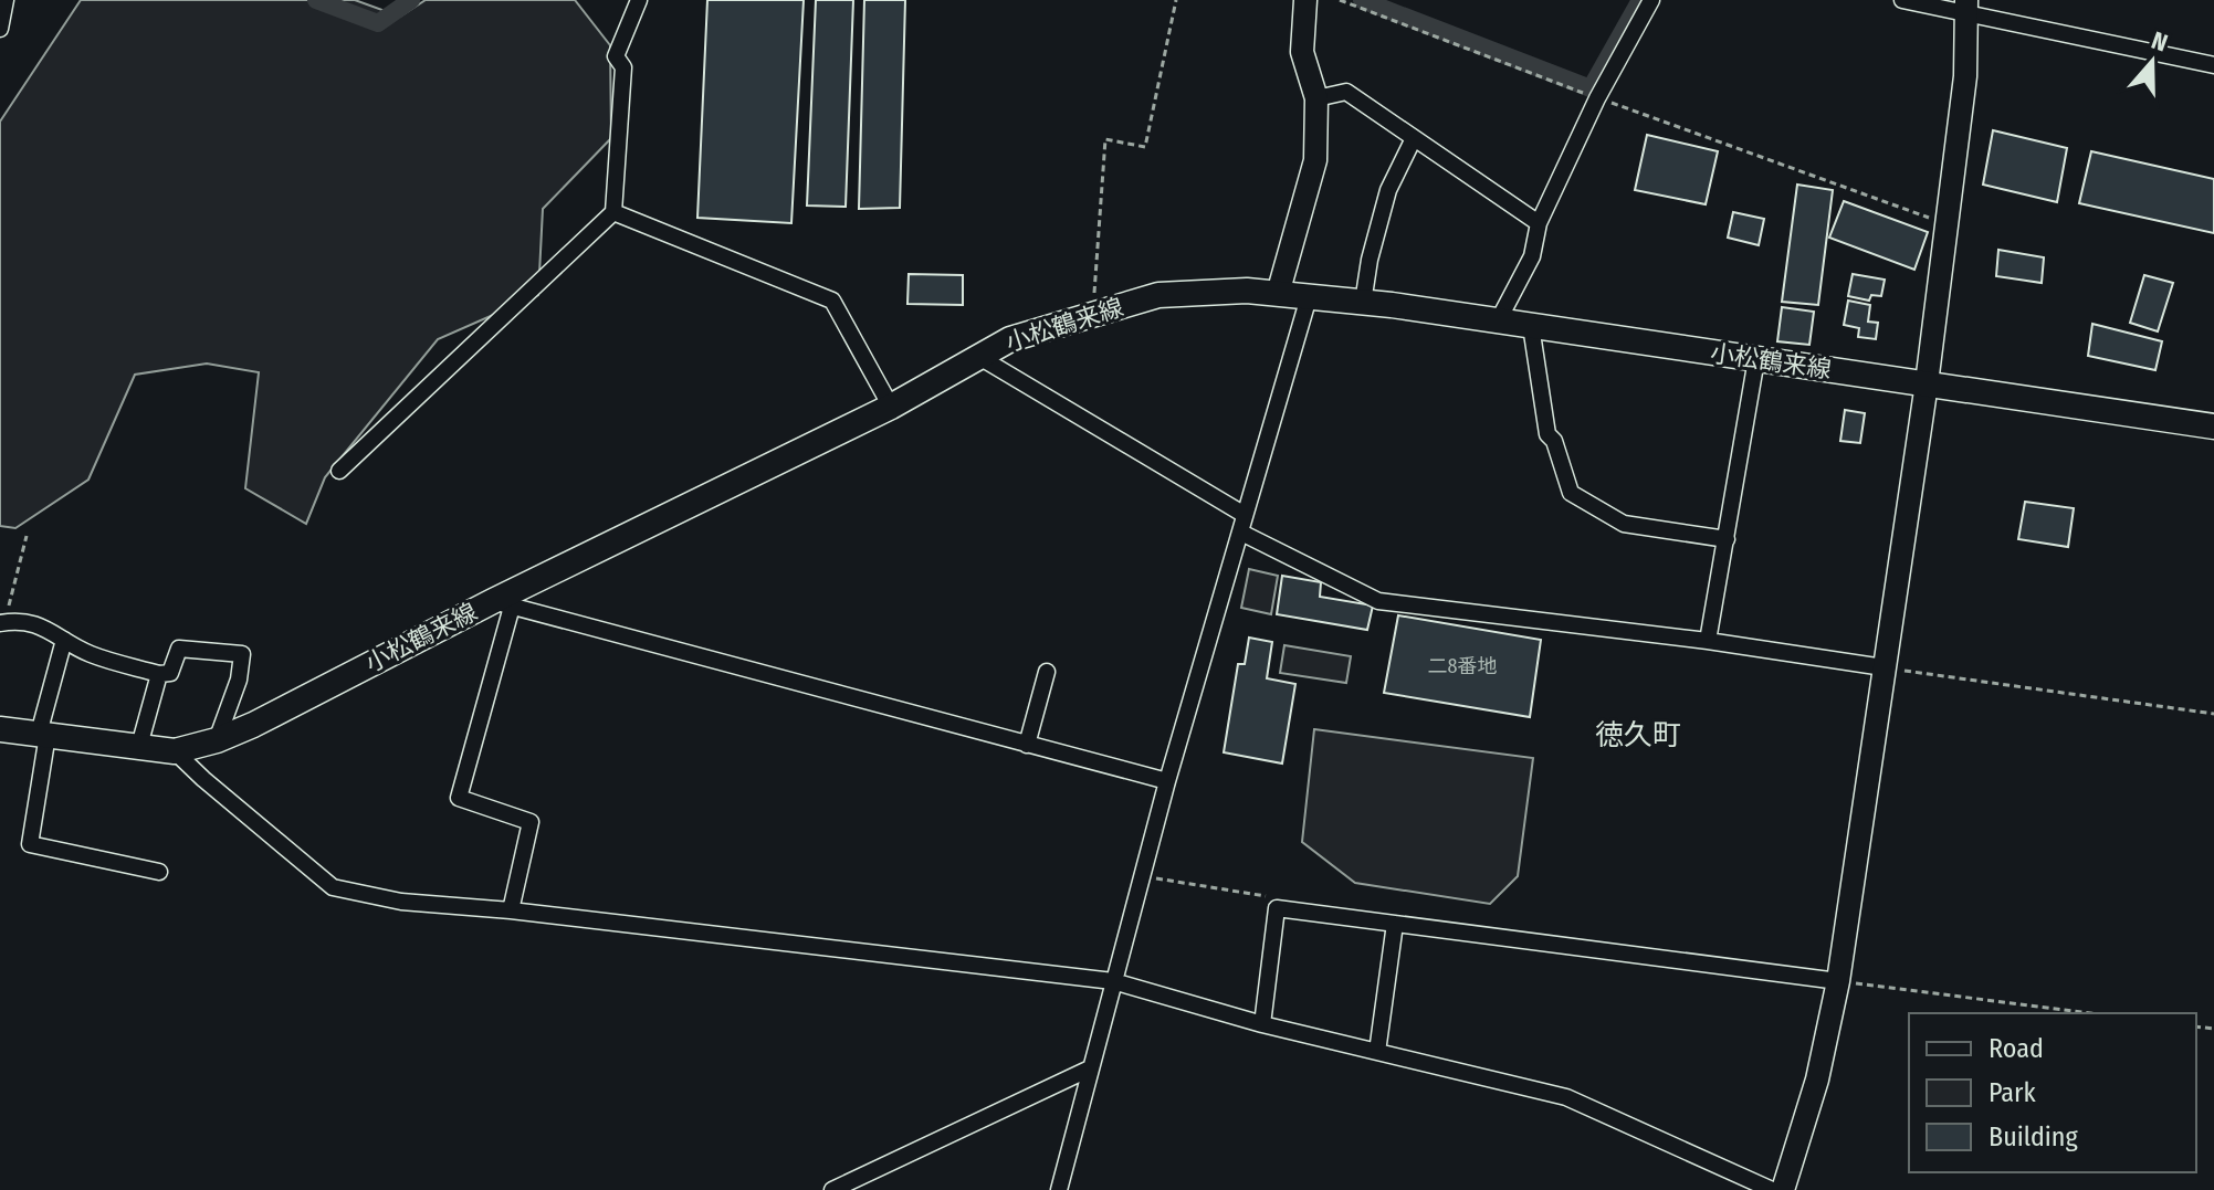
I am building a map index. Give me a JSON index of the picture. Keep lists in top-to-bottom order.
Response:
{
  "streets": {
    "main road": ["小松鶴来線"]
  },
  "districts": ["徳久町"],
  "house_numbers": ["二8番地"],
  "legend": ["Road", "Park", "Building"],
  "north": "top"
}
